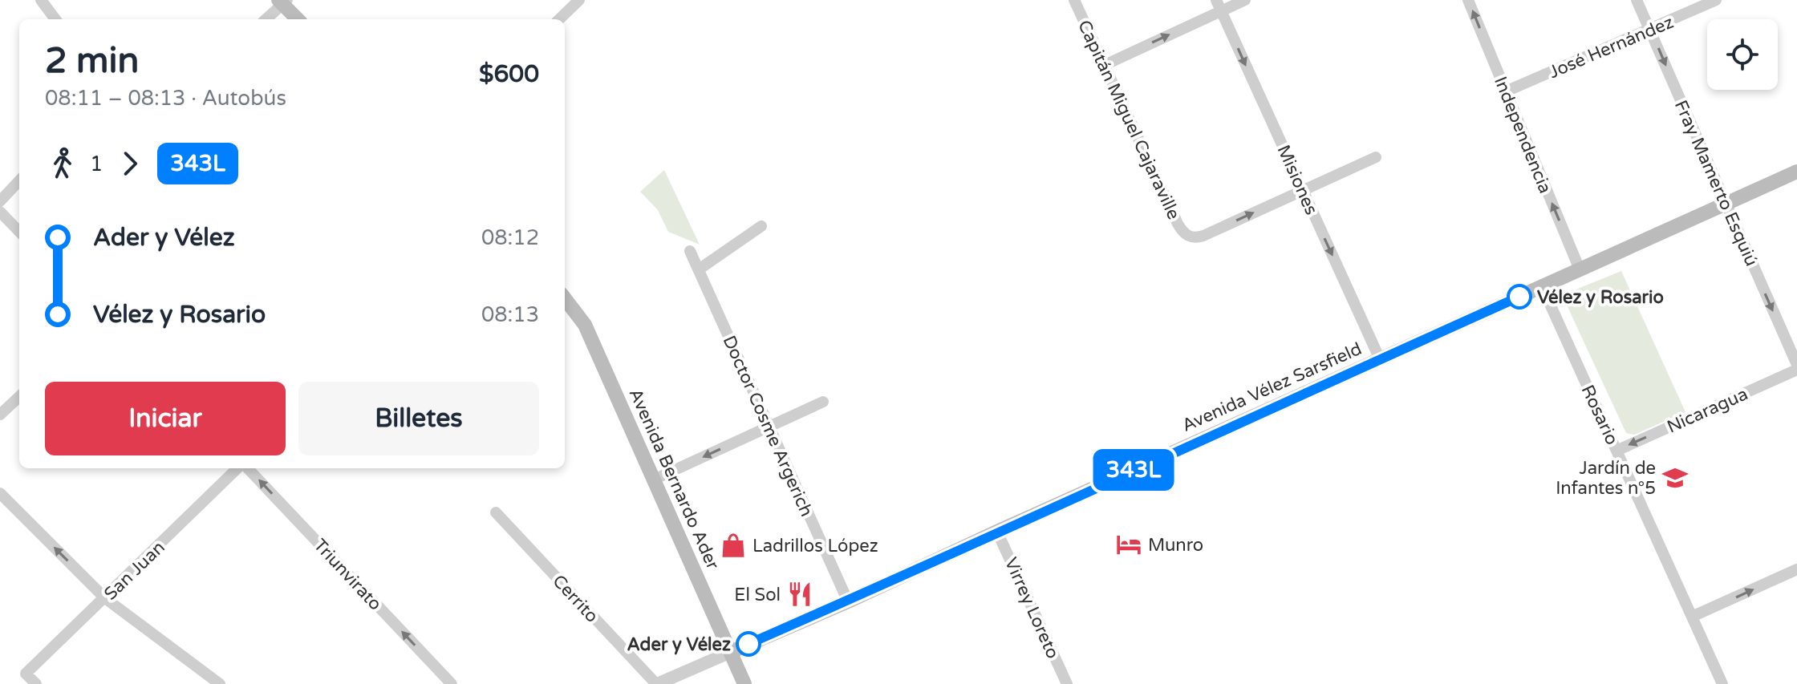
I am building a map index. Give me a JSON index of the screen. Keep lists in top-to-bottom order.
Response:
{
  "streets": {
    "main road": ["Avenida Vélez Sarsfield", "Avenida Bernardo Ader"],
    "street": [
      "José Hernández",
      "Capitán Miguel Cajaraville",
      "Independencia",
      "Misiones",
      "Fray Mamerto Esquiú",
      "Nicaragua",
      "Rosario",
      "Doctor Cosme Argerich",
      "San Juan",
      "Triunvirato",
      "Cerrito",
      "Virrey Loreto"
    ]
  },
  "crossings": [
    ["José Hernández", "Independencia"],
    ["José Hernández", "Fray Mamerto Esquiú"],
    ["Capitán Miguel Cajaraville", "Misiones"],
    ["Independencia", "Avenida Vélez Sarsfield"],
    ["Misiones", "Avenida Vélez Sarsfield"],
    ["Fray Mamerto Esquiú", "Avenida Vélez Sarsfield"],
    ["Avenida Vélez Sarsfield", "Rosario"],
    ["Avenida Vélez Sarsfield", "Doctor Cosme Argerich"],
    ["Avenida Vélez Sarsfield", "Avenida Bernardo Ader"],
    ["Avenida Vélez Sarsfield", "Cerrito"],
    ["Avenida Vélez Sarsfield", "Virrey Loreto"],
    ["Nicaragua", "Rosario"]
  ],
  "one_way": [
    "Independencia",
    "Misiones",
    "Fray Mamerto Esquiú",
    "Nicaragua",
    "Triunvirato"
  ],
  "places": {
    "other": ["Vélez y Rosario", "Ader y Vélez"],
    "school or university": ["Jardín de Infantes n°5"],
    "hotel": ["Munro"],
    "shop": ["Ladrillos López"],
    "restaurant": ["El Sol"]
  },
  "lines": ["bus line 343L"],
  "page": {
    "on_map": "343L",
    "heading": ["2 min", "08:11 – 08:13 · Autobús", "$600"],
    "legs": ["1", "343L"],
    "list": [
      {
        "name": "Ader y Vélez",
        "value": "08:12"
      },
      {
        "name": "Vélez y Rosario",
        "value": "08:13"
      }
    ],
    "buttons": ["Iniciar", "Billetes"]
  }
}
